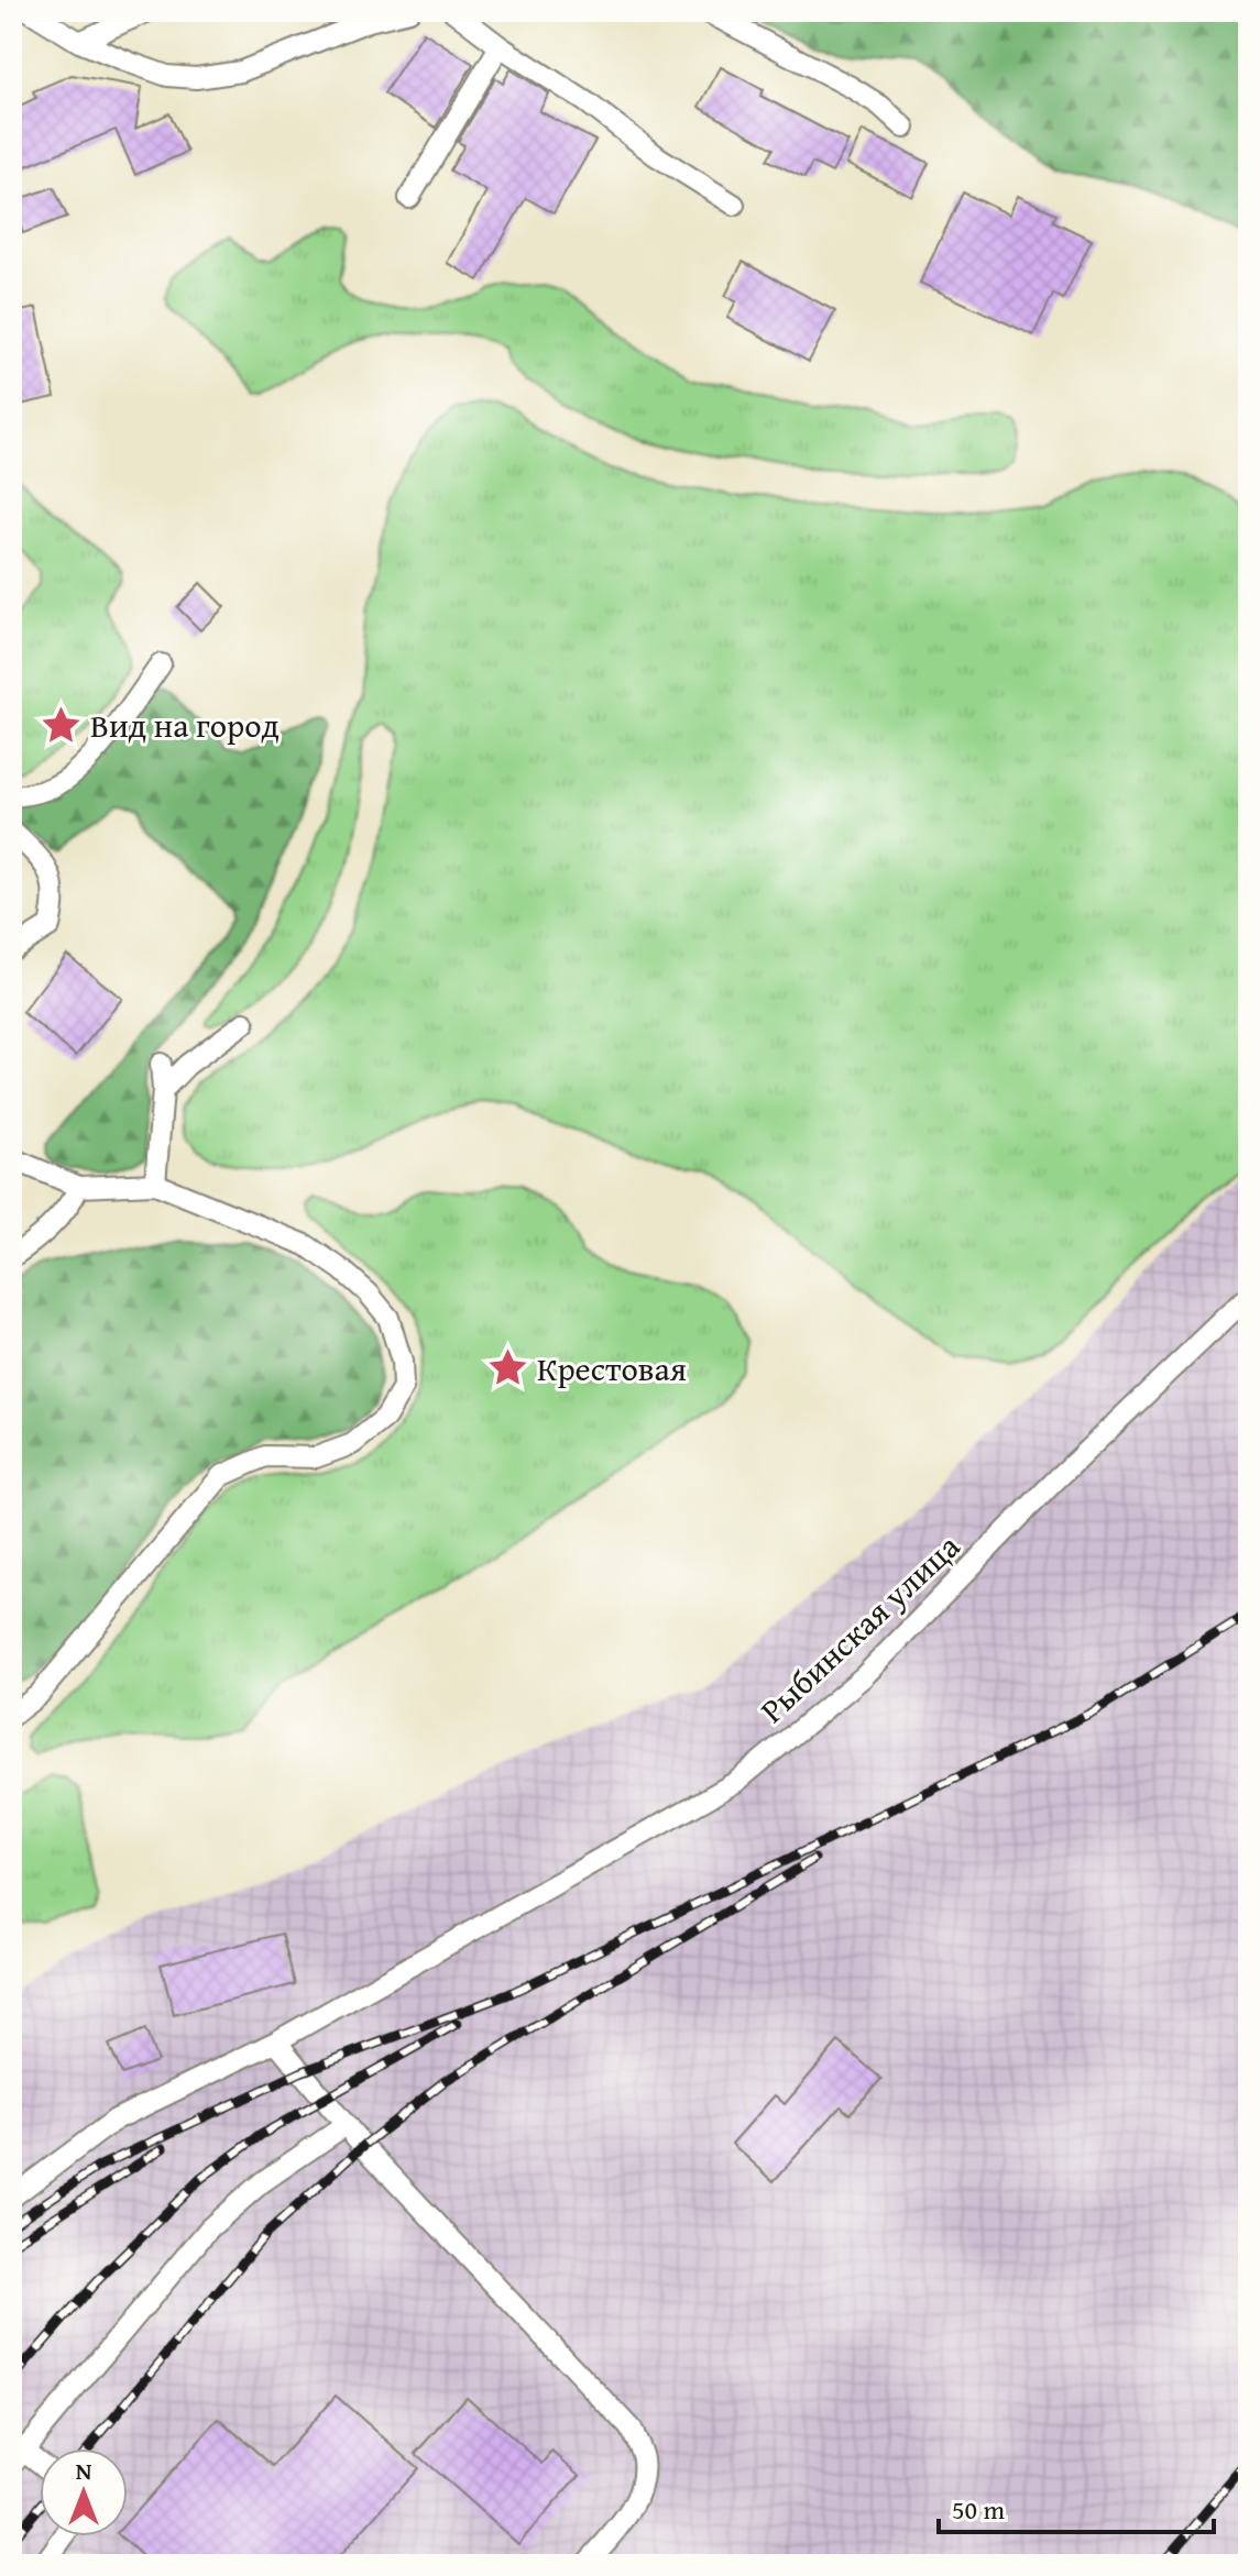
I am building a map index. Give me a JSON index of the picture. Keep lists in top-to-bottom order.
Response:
{
  "streets": {
    "lane": ["Рыбинская улица"]
  },
  "places": {
    "place": ["Вид на город", "Крестовая"]
  },
  "scale_bar": "50 m",
  "north": "top"
}
